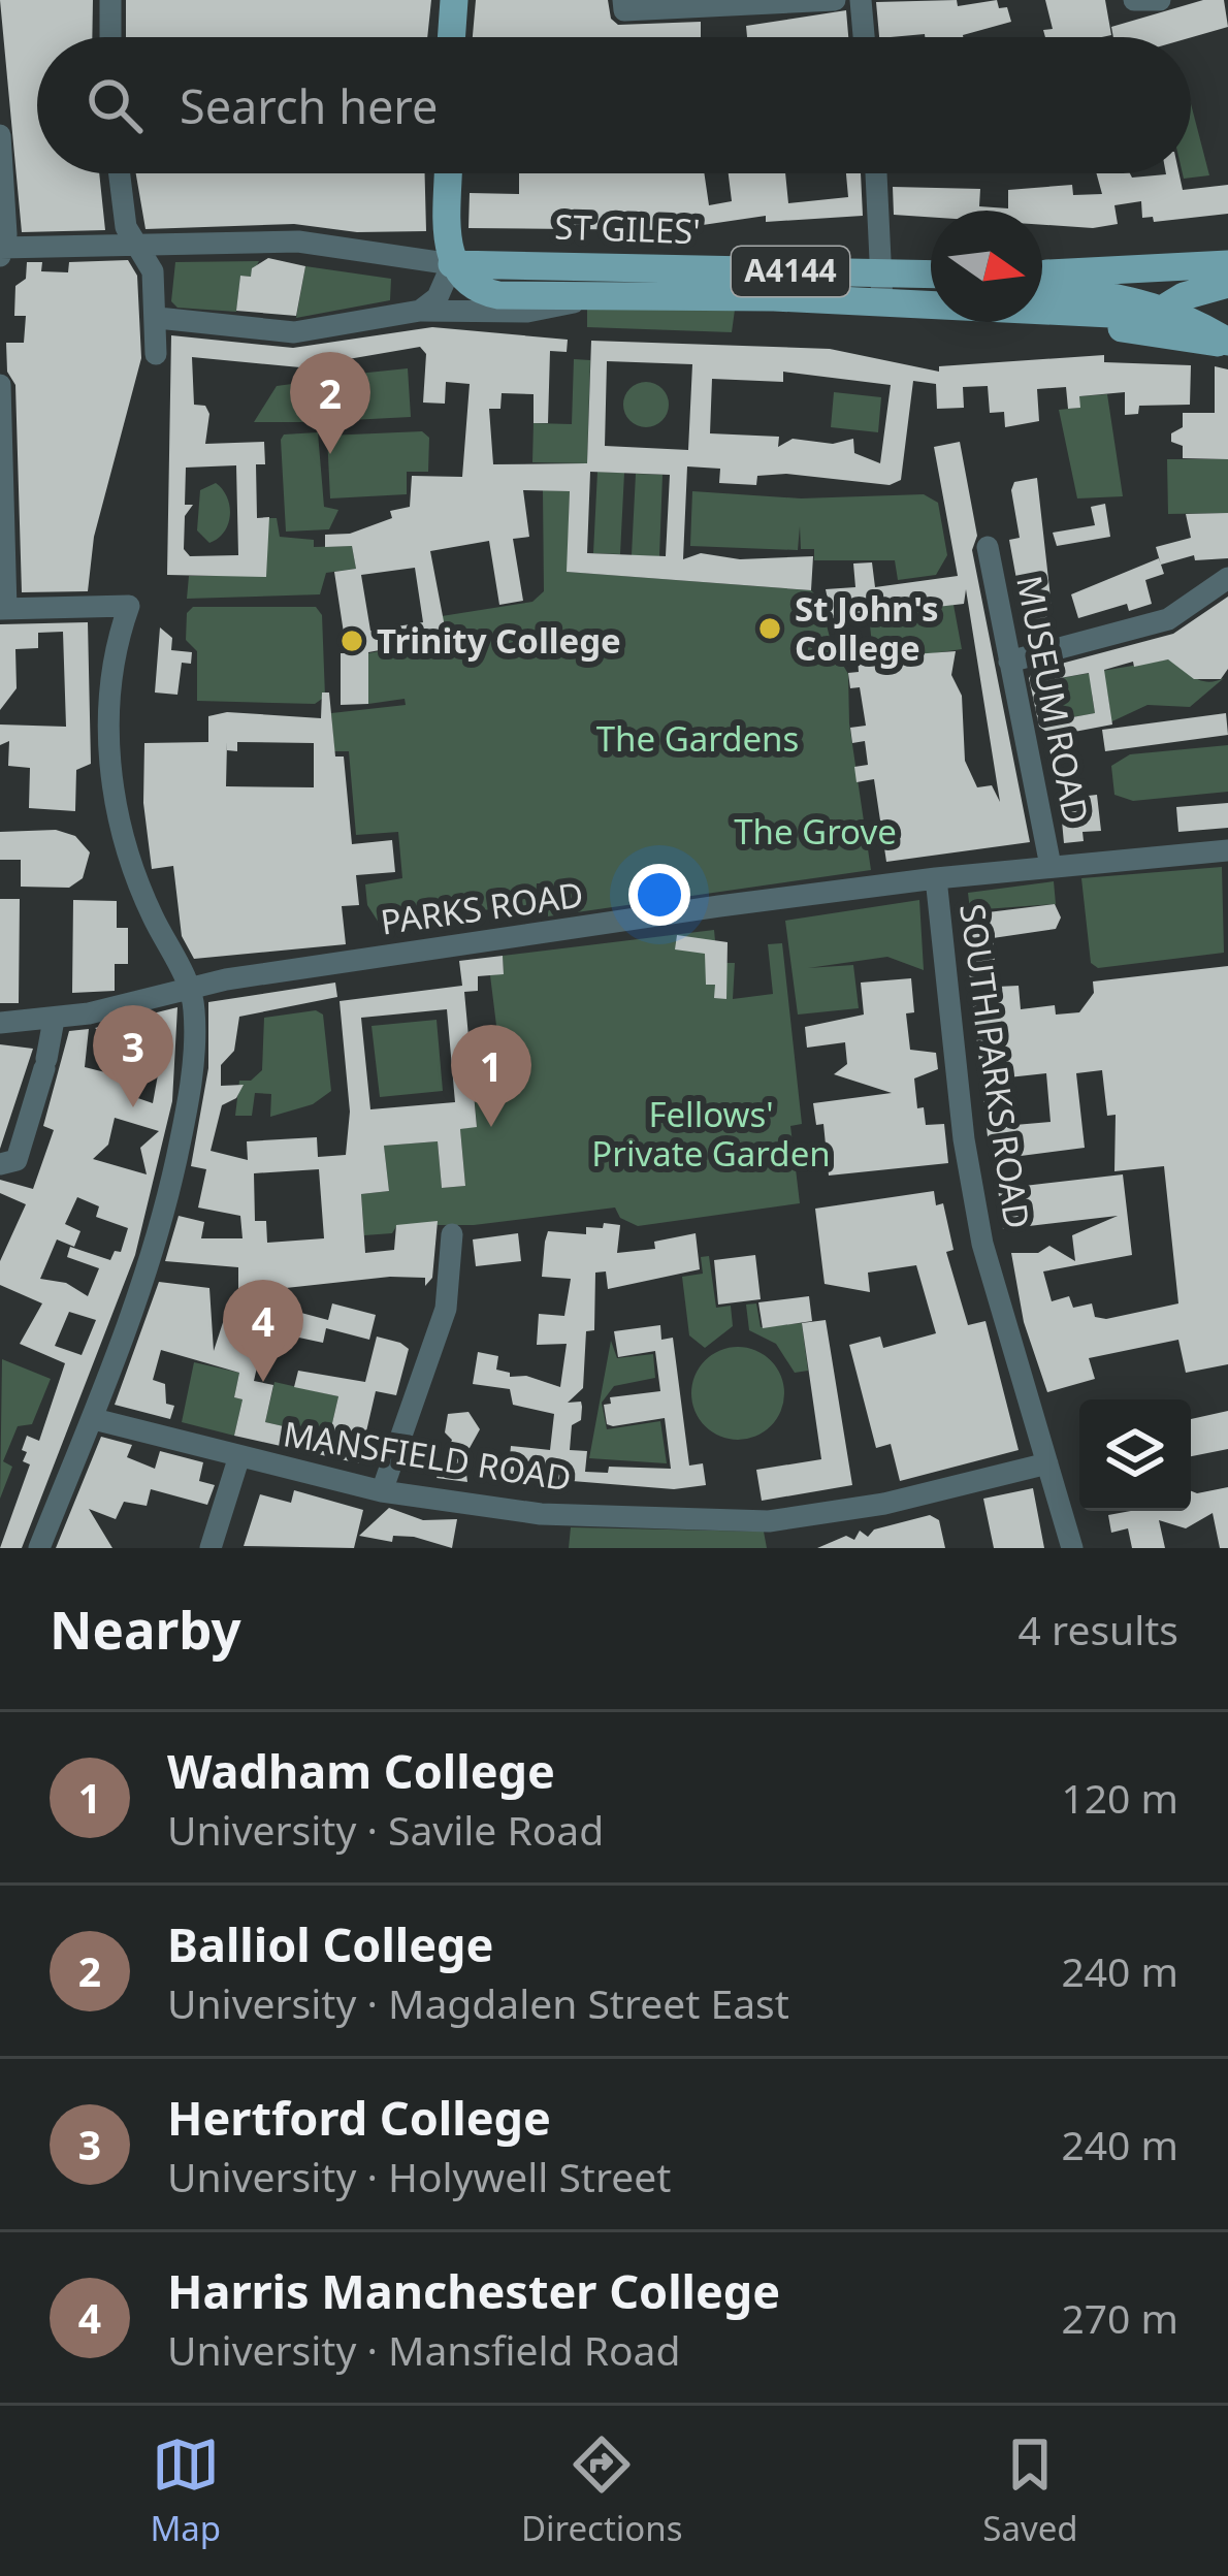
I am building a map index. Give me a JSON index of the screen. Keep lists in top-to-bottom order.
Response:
{
  "streets": {
    "main road": ["ST GILES'", "A4144"],
    "street": [
      "MUSEUM ROAD",
      "PARKS ROAD",
      "SOUTH PARKS ROAD",
      "MANSFIELD ROAD"
    ]
  },
  "crossings": [
    ["MUSEUM ROAD", "PARKS ROAD"],
    ["PARKS ROAD", "SOUTH PARKS ROAD"],
    ["SOUTH PARKS ROAD", "MANSFIELD ROAD"]
  ],
  "parks": ["The Gardens", "The Grove", "Fellows' Private Garden"],
  "places": ["St John's College", "Trinity College"],
  "north": "right",
  "page": {
    "search": "Search here",
    "pins": [
      "2",
      "3",
      "1",
      "4"
    ],
    "heading": ["Nearby", "4 results"],
    "list": [
      {
        "mark": "1",
        "name": "Wadham College",
        "note": "University · Savile Road",
        "value": "120 m"
      },
      {
        "mark": "2",
        "name": "Balliol College",
        "note": "University · Magdalen Street East",
        "value": "240 m"
      },
      {
        "mark": "3",
        "name": "Hertford College",
        "note": "University · Holywell Street",
        "value": "240 m"
      },
      {
        "mark": "4",
        "name": "Harris Manchester College",
        "note": "University · Mansfield Road",
        "value": "270 m"
      }
    ],
    "nav": ["Map", "Directions", "Saved"]
  }
}
